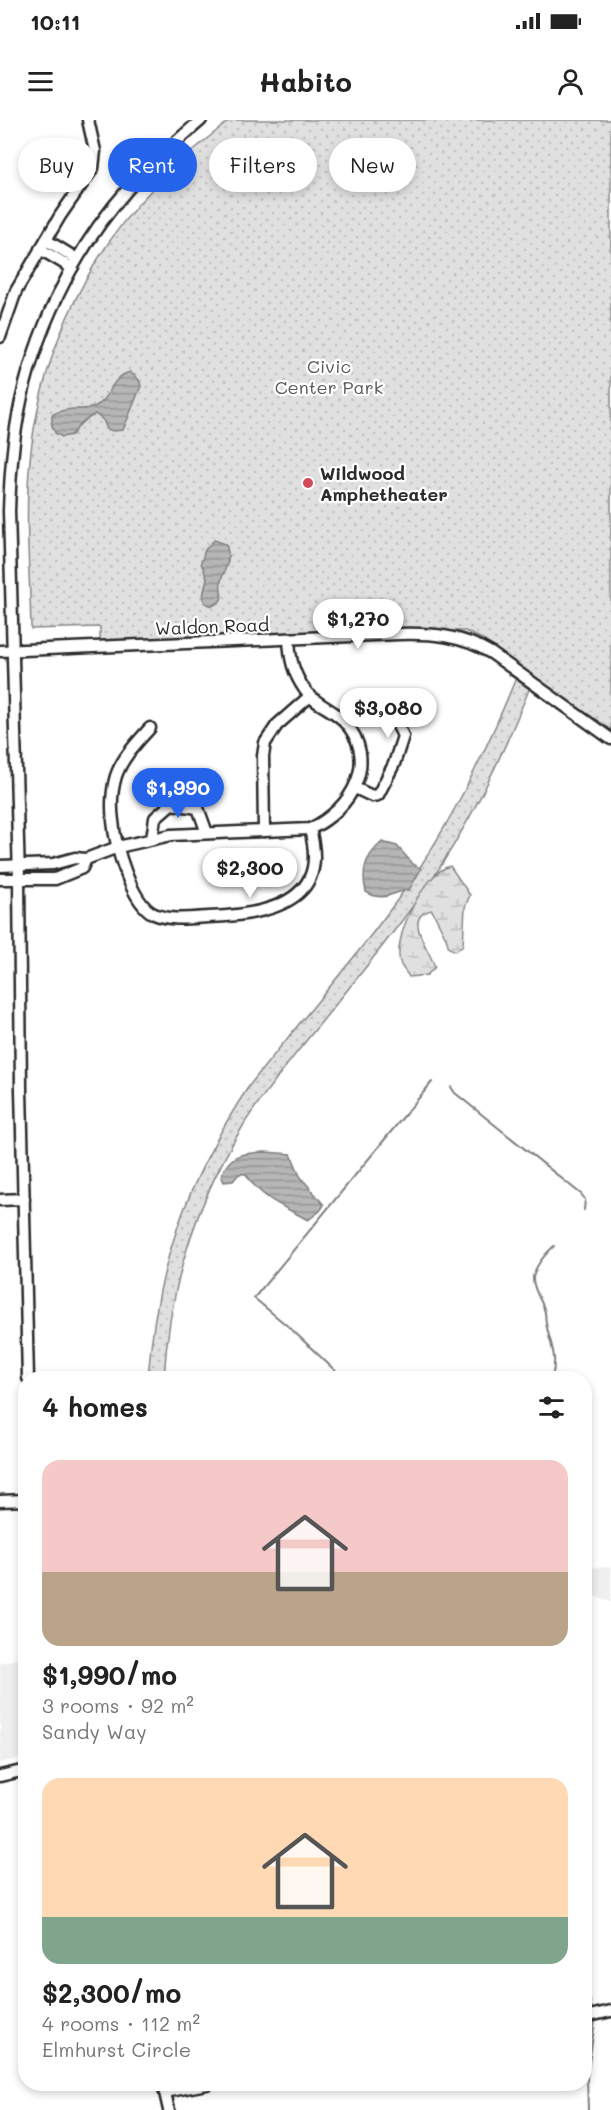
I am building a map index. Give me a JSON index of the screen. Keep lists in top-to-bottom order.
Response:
{
  "streets": {
    "street": ["Waldon Road"]
  },
  "parks": ["Civic Center Park"],
  "places": ["Wildwood Amphetheater"],
  "page": {
    "status": "10:11",
    "header": "Habito",
    "chip": [
      "Buy",
      "Rent",
      "Filters",
      "New"
    ],
    "price": [
      "$1,270",
      "$3,080",
      "$1,990",
      "$2,300"
    ],
    "heading": "4 homes",
    "list": [
      {
        "name": "$1,990/mo",
        "note": "3 rooms · 92 m² · Sandy Way"
      },
      {
        "name": "$2,300/mo",
        "note": "4 rooms · 112 m² · Elmhurst Circle"
      }
    ]
  }
}
